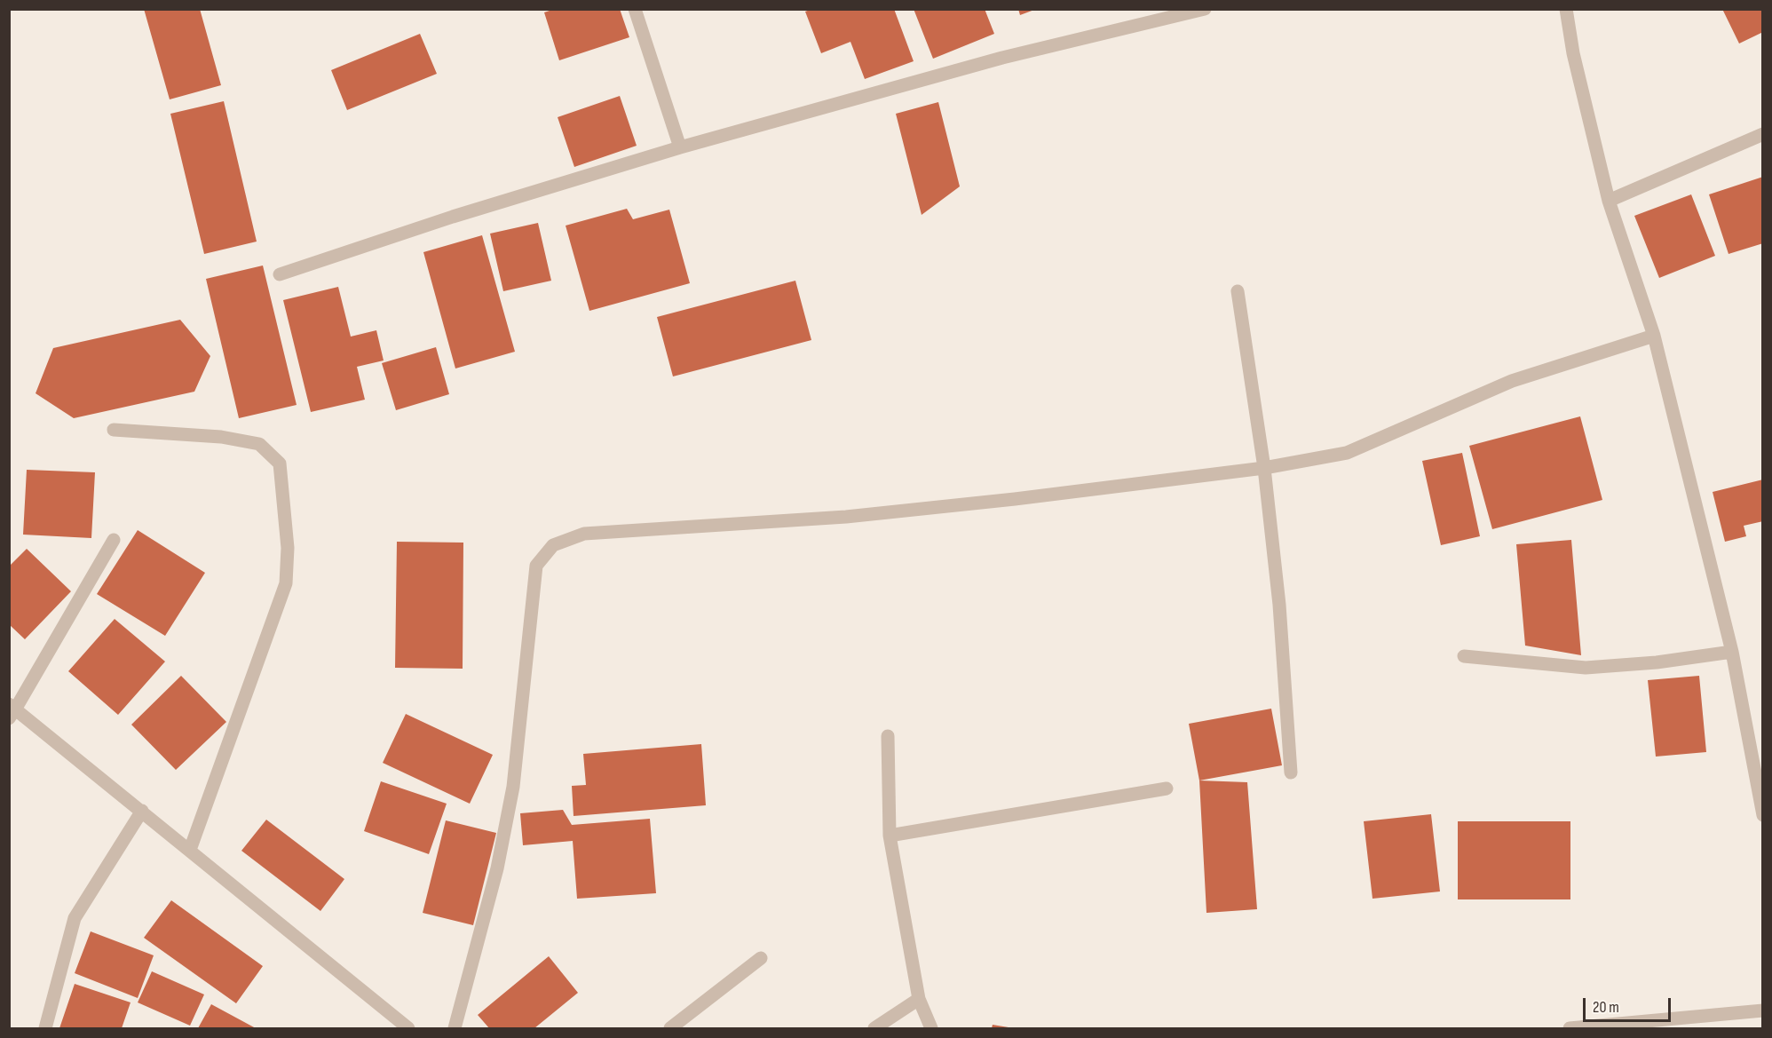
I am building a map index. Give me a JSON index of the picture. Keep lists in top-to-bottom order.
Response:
{
  "scale_bar": "20 m"
}
